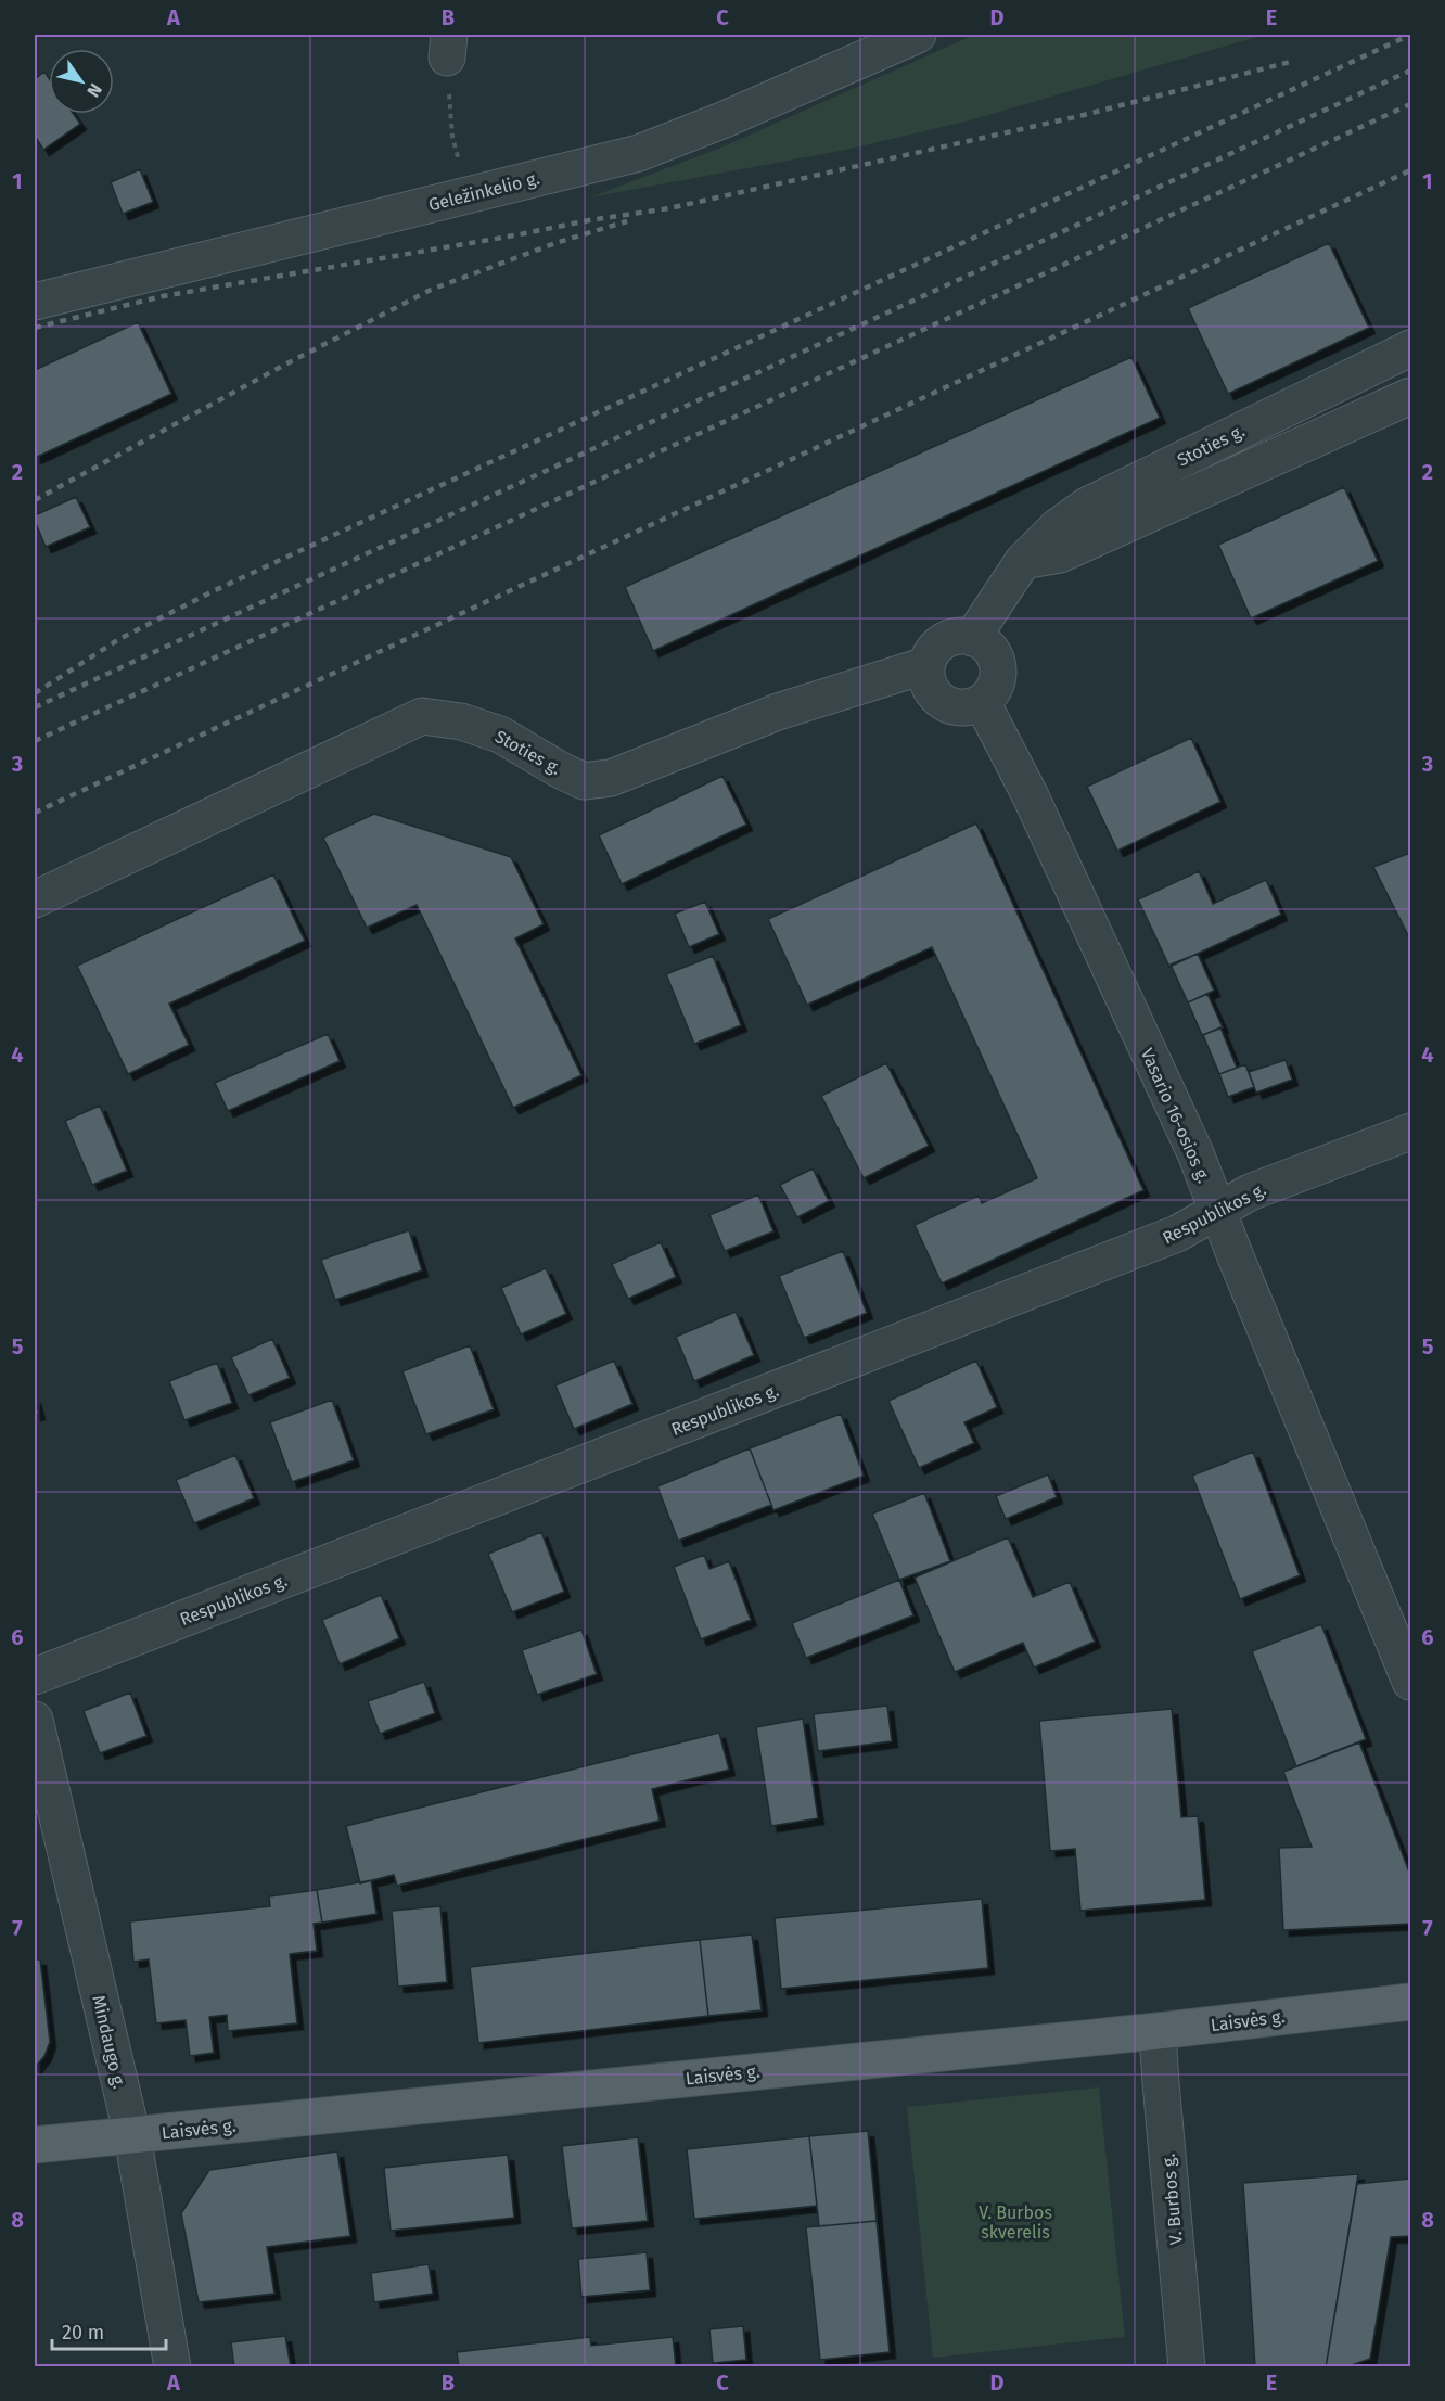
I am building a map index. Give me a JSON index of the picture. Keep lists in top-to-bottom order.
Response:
{
  "streets": {
    "main road": ["Laisvės g."],
    "street": [
      "Geležinkelio g.",
      "Stoties g.",
      "Vasario 16-osios g.",
      "Respublikos g.",
      "Mindaugo g.",
      "V. Burbos g."
    ]
  },
  "crossings": [
    ["Stoties g.", "Vasario 16-osios g."],
    ["Vasario 16-osios g.", "Respublikos g."],
    ["Laisvės g.", "Mindaugo g."],
    ["Laisvės g.", "V. Burbos g."]
  ],
  "parks": ["V. Burbos skverelis"],
  "scale_bar": "20 m",
  "north": "bottom right",
  "grid": {
    "columns": [
      "A",
      "B",
      "C",
      "D",
      "E"
    ],
    "rows": [
      "1",
      "2",
      "3",
      "4",
      "5",
      "6",
      "7",
      "8"
    ]
  }
}
